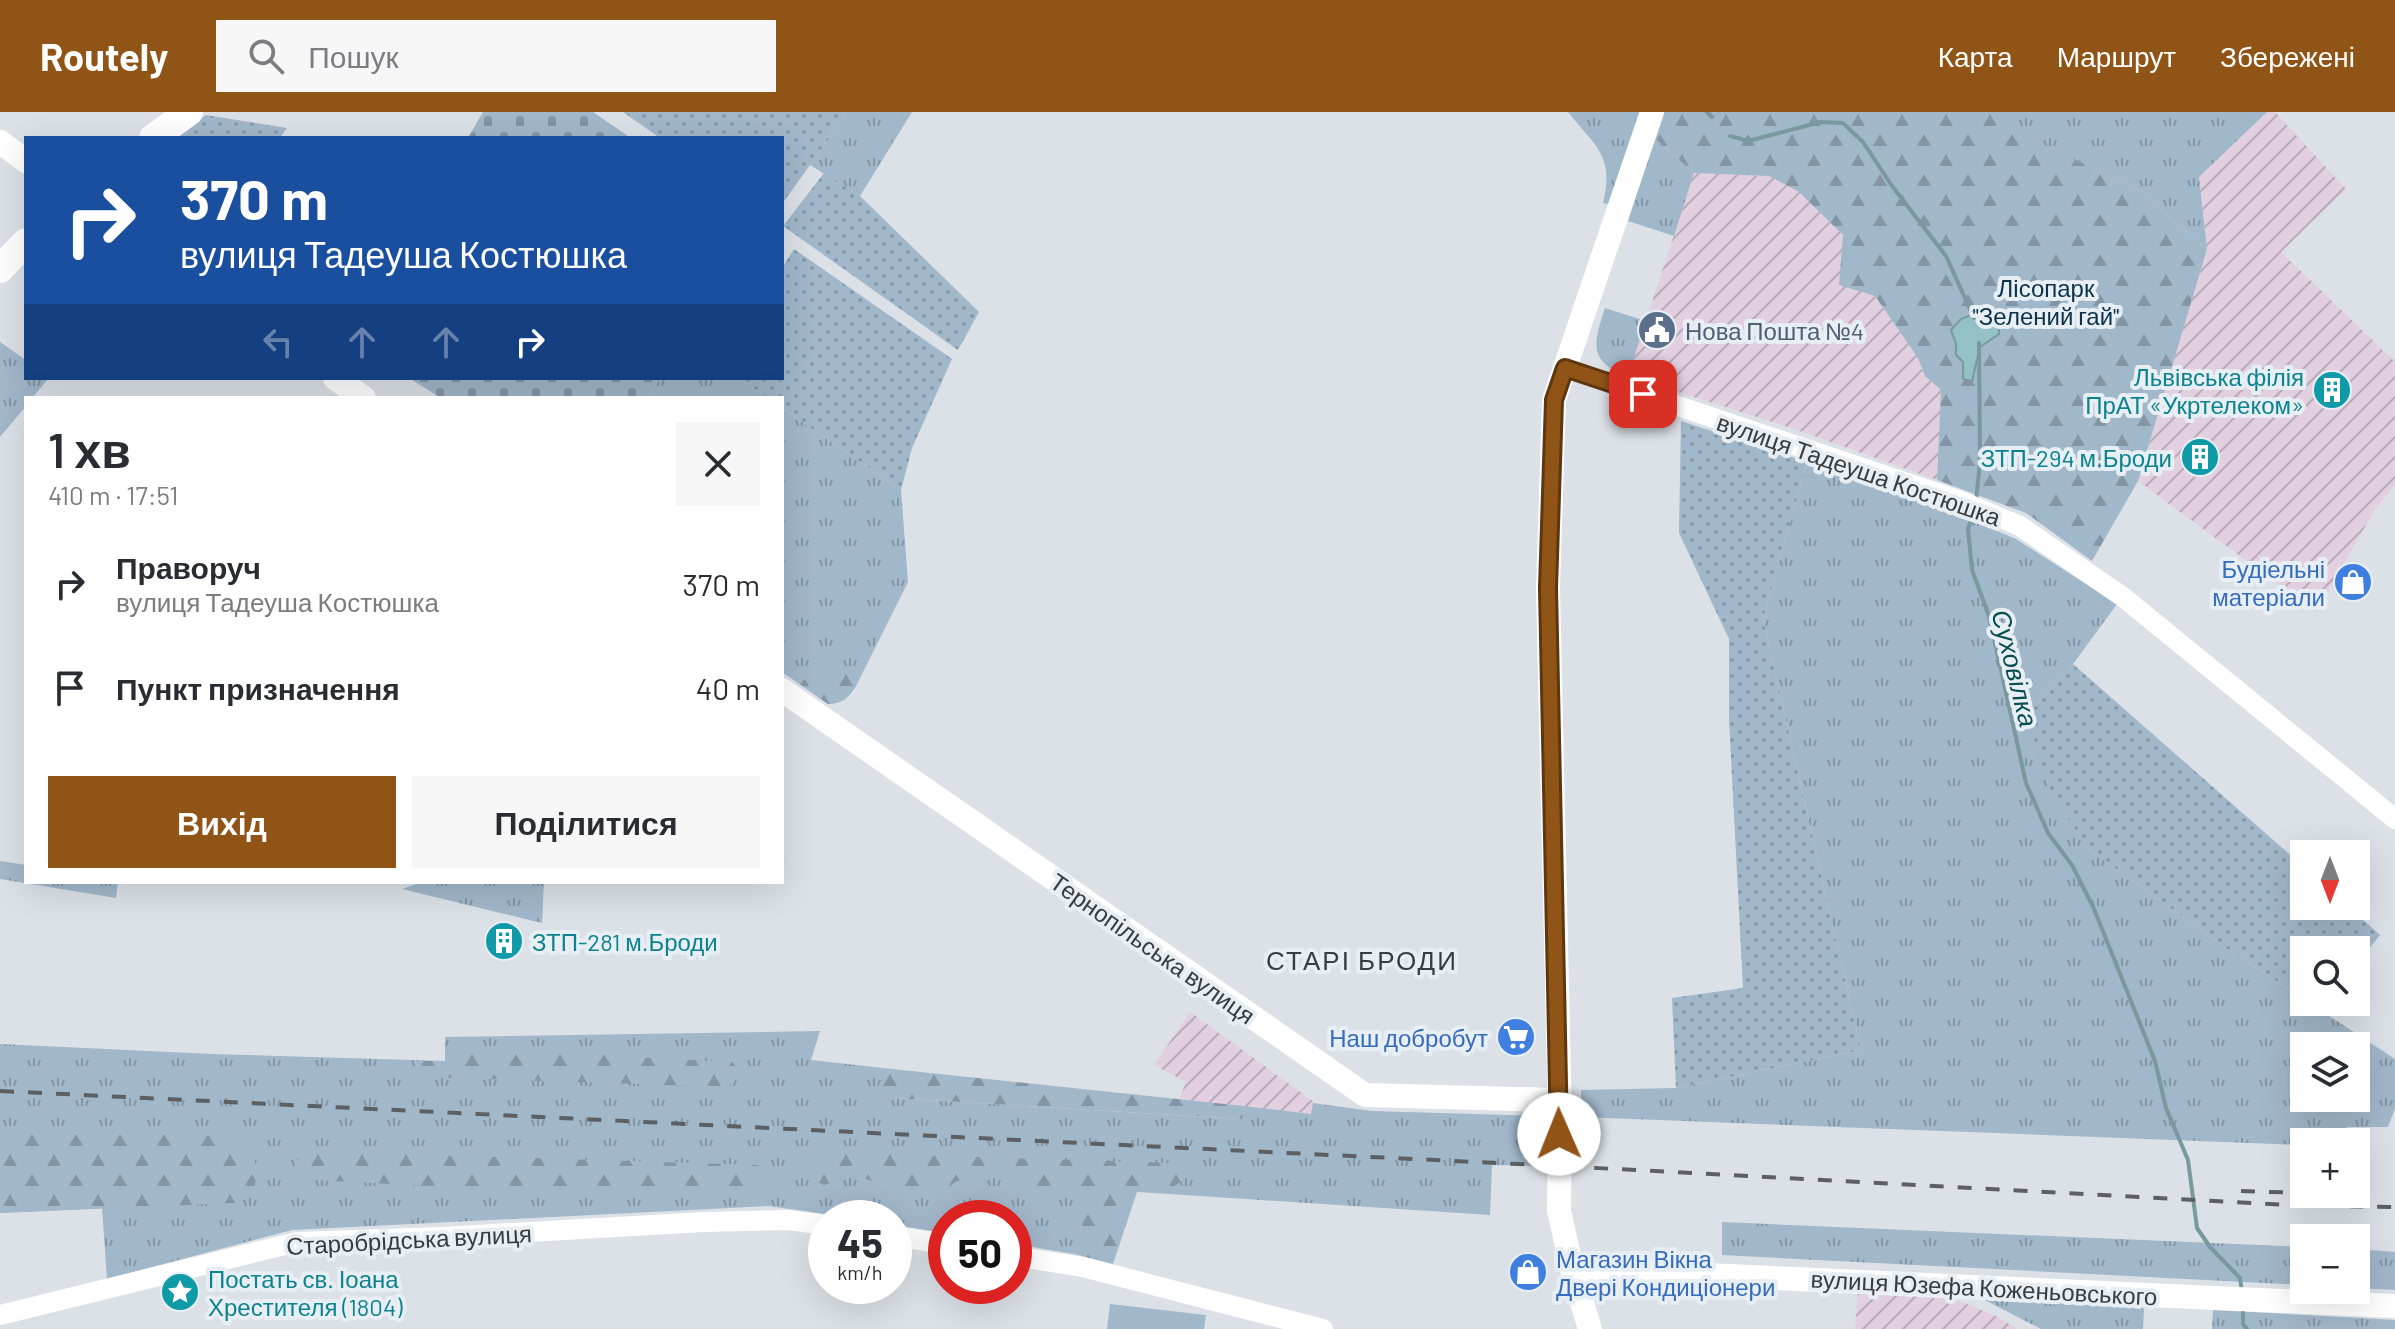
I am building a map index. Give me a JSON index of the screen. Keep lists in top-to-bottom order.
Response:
{
  "streets": {
    "main road": ["Тернопільська вулиця", "вулиця Юзефа Коженьовського"],
    "street": ["вулиця Тадеуша Костюшка", "Старобрідська вулиця"]
  },
  "districts": ["СТАРІ БРОДИ"],
  "water": ["Суховілка"],
  "parks": ["Лісопарк \"Зелений гай\""],
  "places": {
    "public building": ["Нова Пошта №4"],
    "building": ["Львівська філія ПрАТ «Укртелеком»", "ЗТП-294 м.Броди", "ЗТП-281 м.Броди"],
    "shop": ["Будіельні матеріали", "Магазин Вікна Двері Кондиціонери"],
    "supermarket": ["Наш добробут"],
    "place": ["Постать св. Іоана Хрестителя (1804)"]
  },
  "north": "bottom",
  "page": {
    "header": "Routely",
    "search": "Пошук",
    "nav": ["Карта", "Маршрут", "Збережені"],
    "turn": ["370 m", "вулиця Тадеуша Костюшка"],
    "heading": ["1 хв", "410 m · 17:51"],
    "list": [
      {
        "name": "Праворуч",
        "note": "вулиця Тадеуша Костюшка",
        "value": "370 m"
      },
      {
        "name": "Пункт призначення",
        "value": "40 m"
      }
    ],
    "buttons": ["Вихід", "Поділитися"],
    "map_buttons": ["+", "−"],
    "speed": "45 km/h",
    "limit": "50"
  }
}
